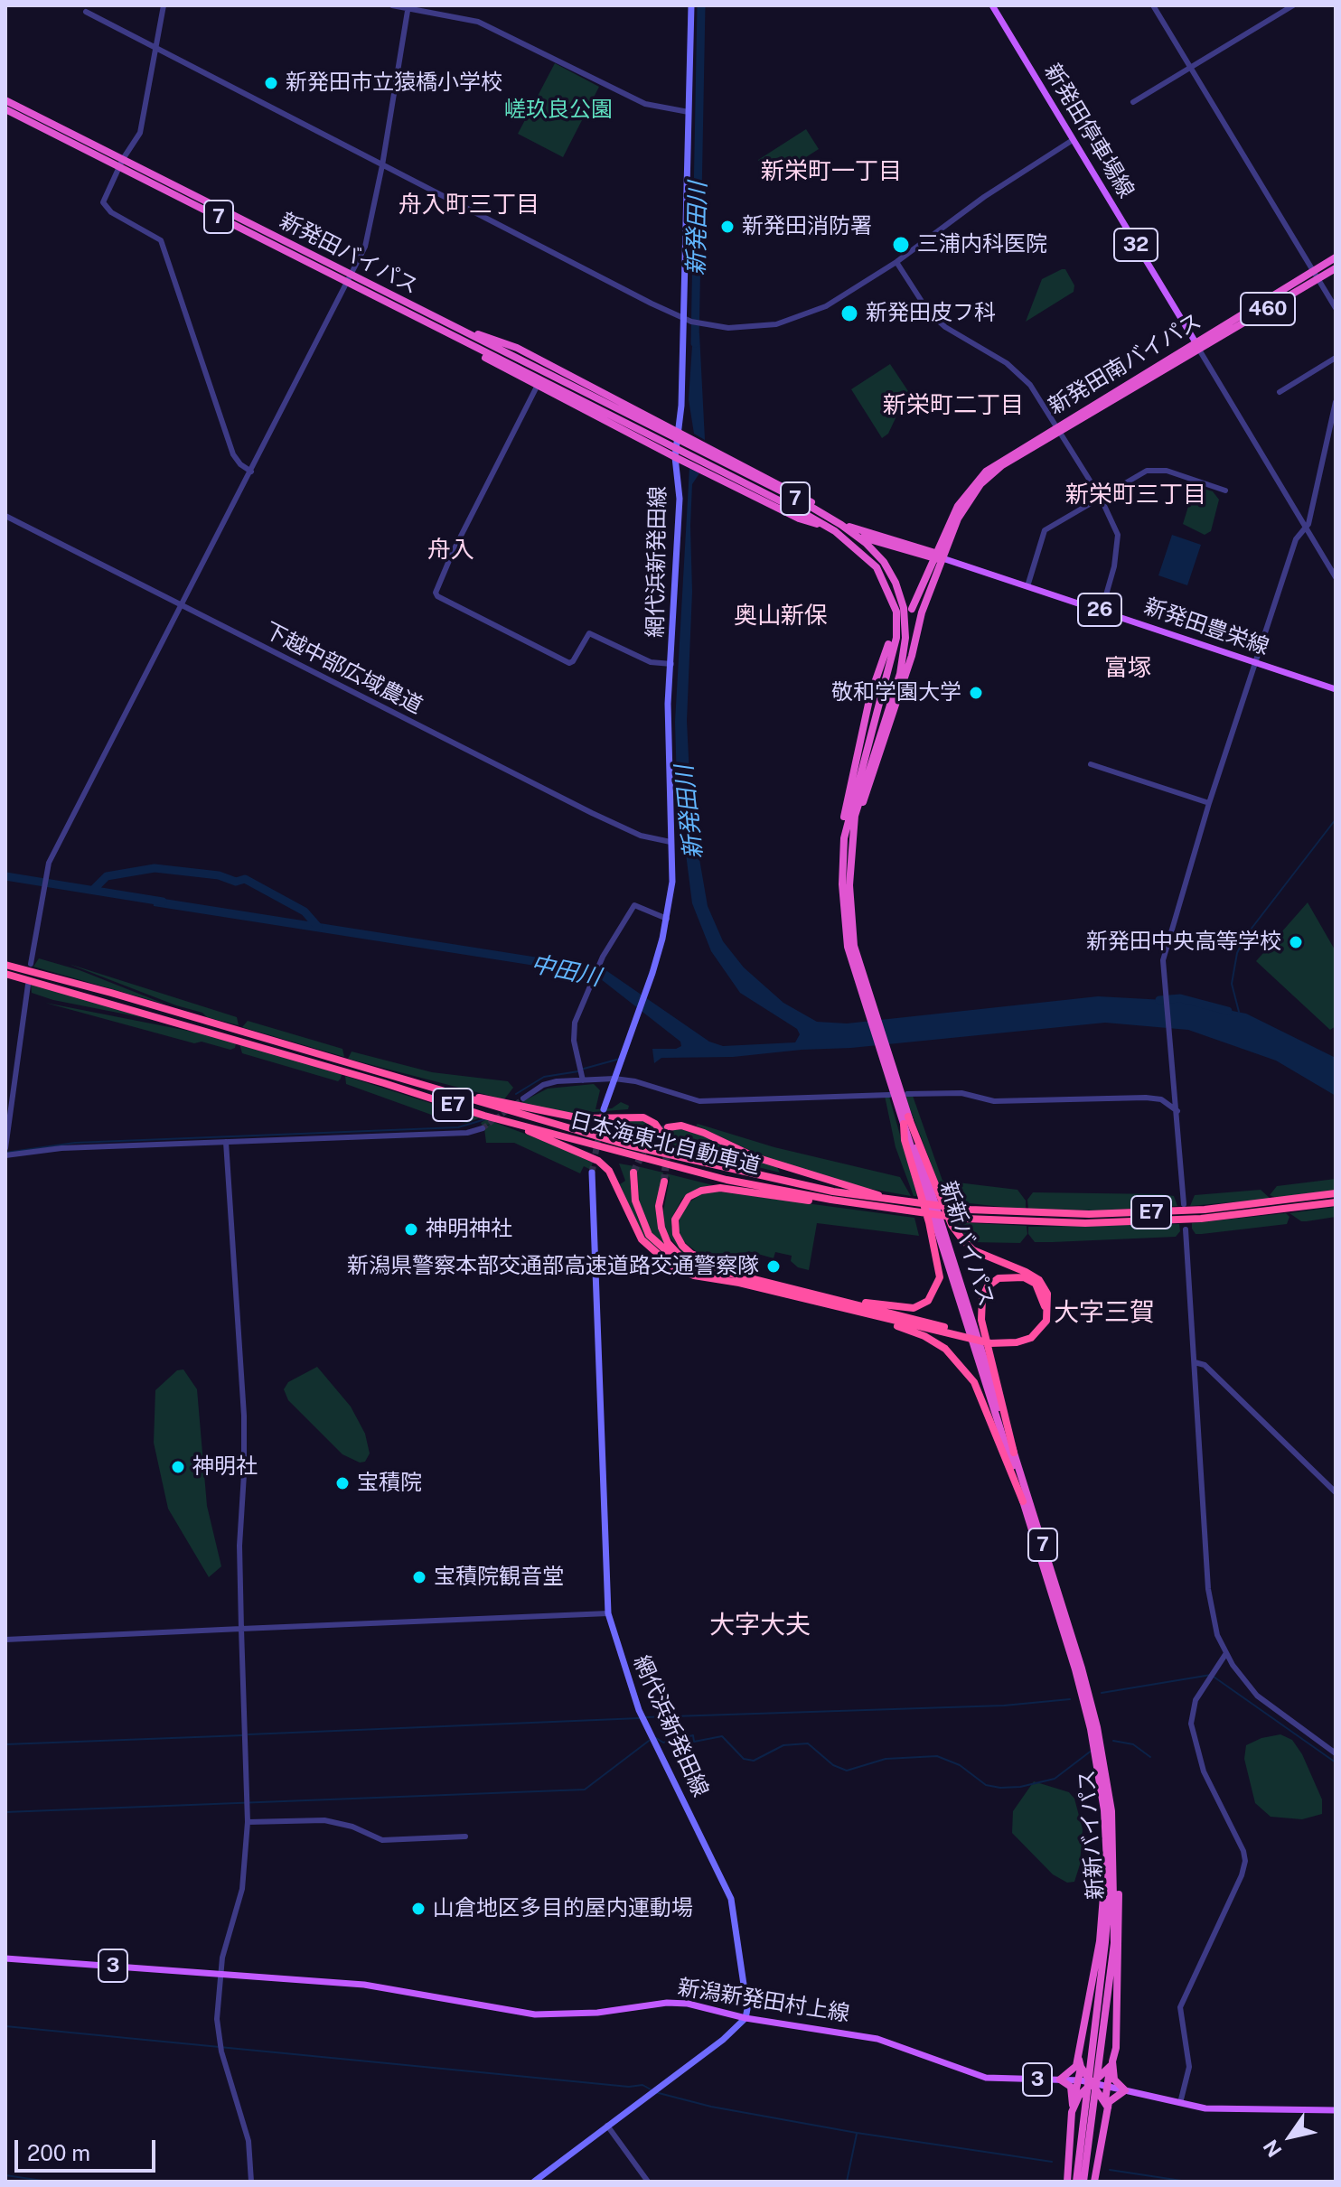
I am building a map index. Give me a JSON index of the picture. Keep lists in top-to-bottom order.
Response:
{
  "streets": {
    "highway": [
      "7",
      "新発田バイパス",
      "460",
      "新発田南バイパス",
      "E7",
      "日本海東北自動車道",
      "新新バイパス"
    ],
    "main road": [
      "新発田停車場線",
      "32",
      "網代浜新発田線",
      "26",
      "新発田豊栄線",
      "3",
      "新潟新発田村上線"
    ],
    "street": ["下越中部広域農道"]
  },
  "crossings": [
    ["新発田停車場線", "新発田南バイパス"],
    ["7", "新発田バイパス"],
    ["7", "新発田南バイパス"],
    ["7", "網代浜新発田線"],
    ["7", "新発田豊栄線"],
    ["7", "新新バイパス"],
    ["新発田バイパス", "網代浜新発田線"],
    ["新発田バイパス", "新新バイパス"],
    ["新発田南バイパス", "新発田豊栄線"],
    ["網代浜新発田線", "下越中部広域農道"],
    ["網代浜新発田線", "新新バイパス"],
    ["網代浜新発田線", "新潟新発田村上線"]
  ],
  "districts": [
    "新栄町一丁目",
    "舟入町三丁目",
    "新栄町二丁目",
    "新栄町三丁目",
    "舟入",
    "奥山新保",
    "富塚",
    "大字三賀",
    "大字大夫"
  ],
  "water": ["新発田川", "中田川"],
  "parks": ["嵯玖良公園"],
  "places": [
    "新発田市立猿橋小学校",
    "新発田消防署",
    "三浦内科医院",
    "新発田皮フ科",
    "敬和学園大学",
    "新発田中央高等学校",
    "神明神社",
    "新潟県警察本部交通部高速道路交通警察隊",
    "神明社",
    "宝積院",
    "宝積院観音堂",
    "山倉地区多目的屋内運動場"
  ],
  "scale_bar": "200 m",
  "north": "bottom left"
}
